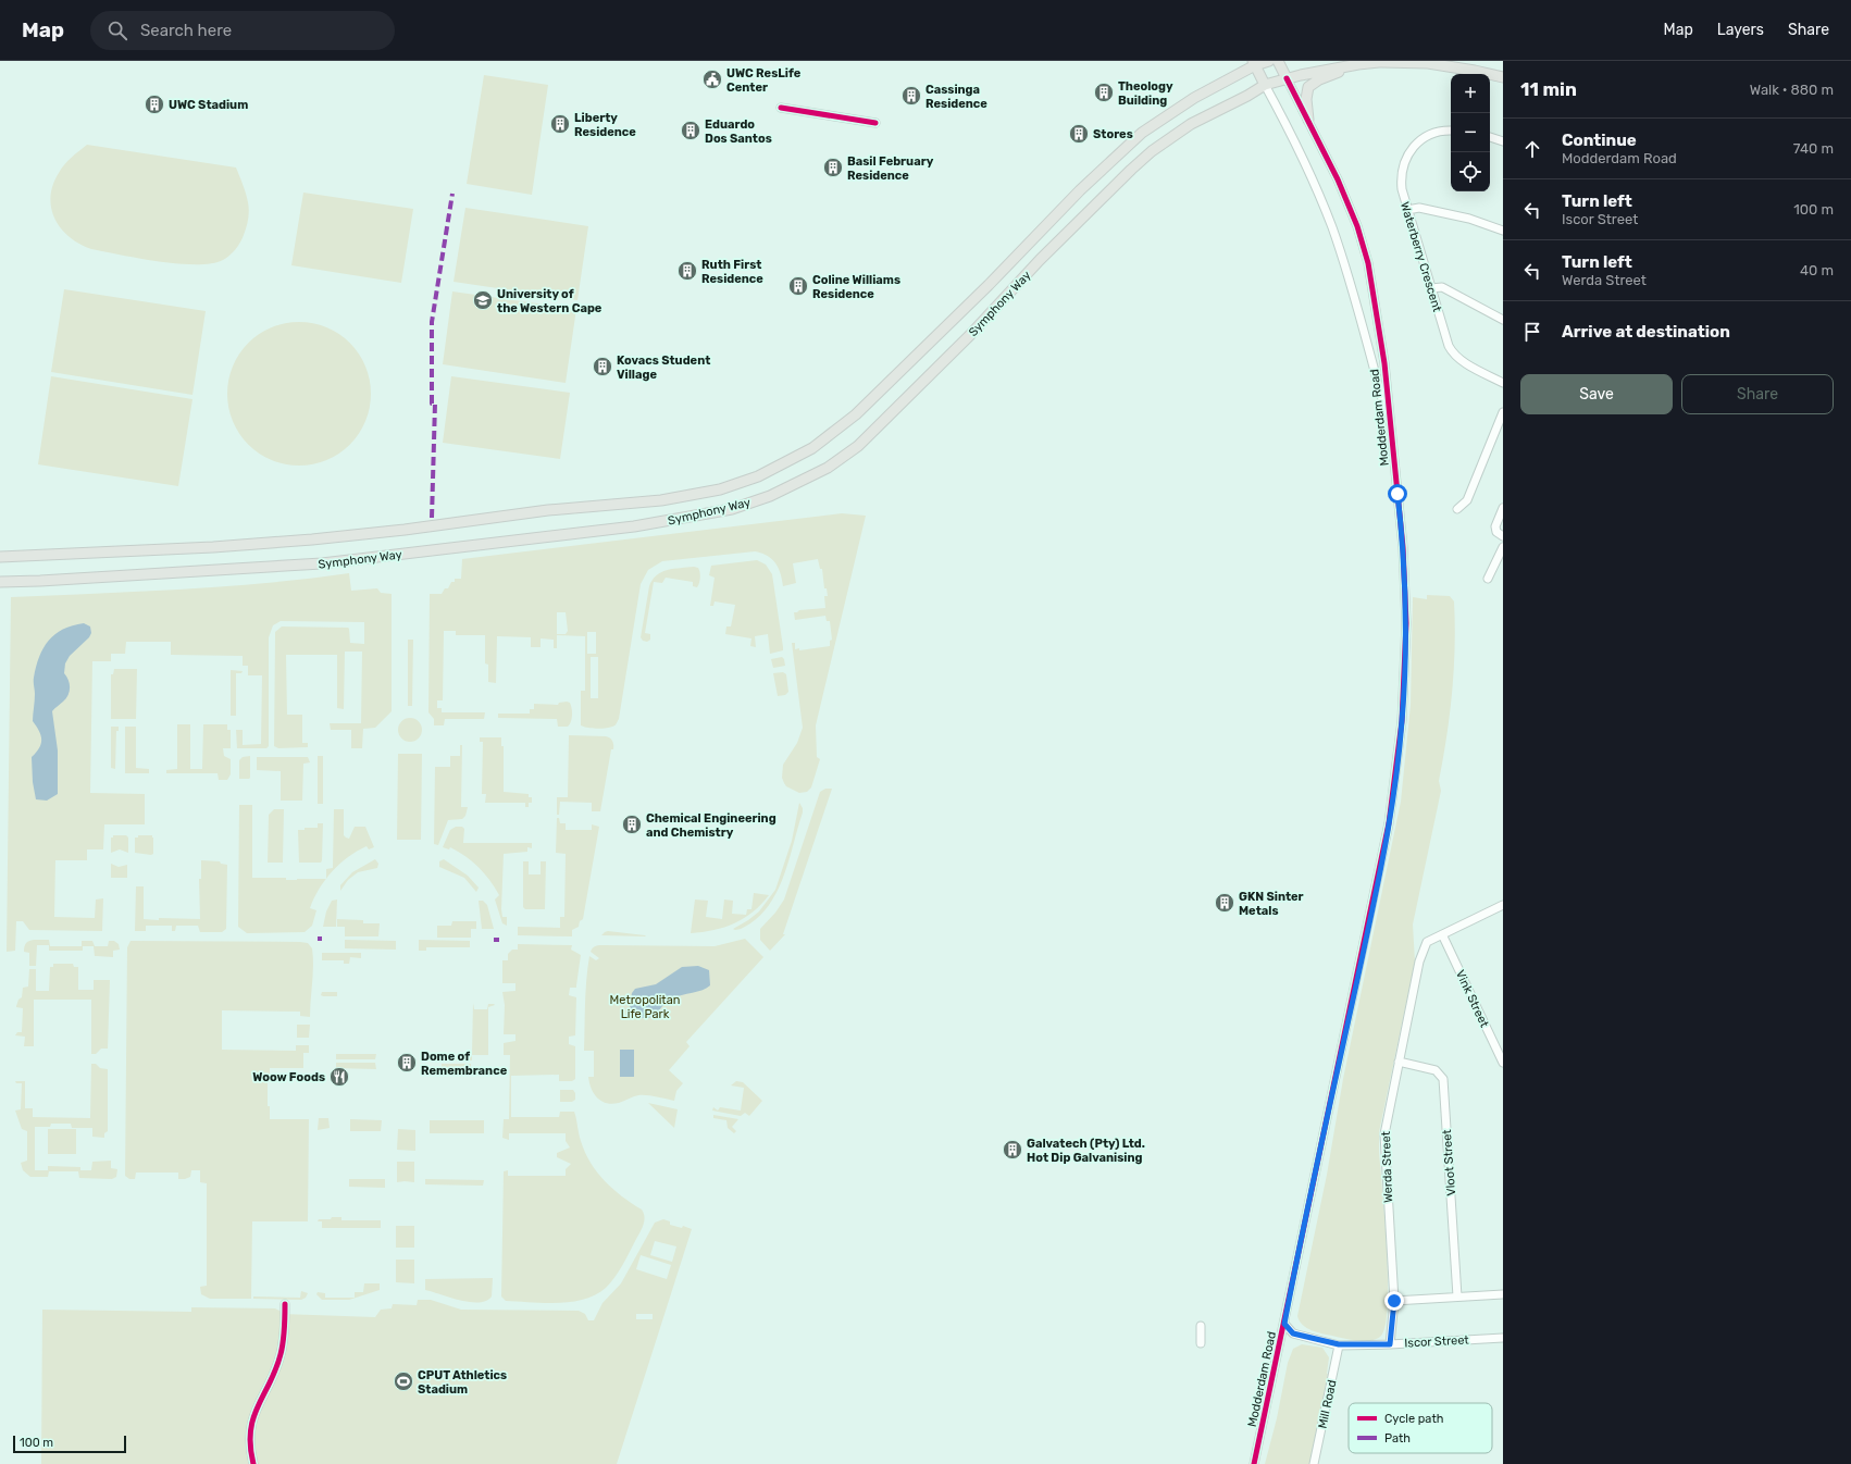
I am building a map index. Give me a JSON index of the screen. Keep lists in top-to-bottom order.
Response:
{
  "streets": {
    "main road": ["Symphony Way"],
    "street": [
      "Waterberry Crescent",
      "Modderdam Road",
      "Vink Street",
      "Vloot Street",
      "Werda Street",
      "Iscor Street",
      "Mill Road"
    ]
  },
  "crossings": [
    ["Symphony Way", "Modderdam Road"],
    ["Vink Street", "Werda Street"],
    ["Vloot Street", "Werda Street"],
    ["Werda Street", "Iscor Street"],
    ["Iscor Street", "Mill Road"]
  ],
  "parks": ["Metropolitan Life Park"],
  "places": {
    "public building": ["UWC ResLife Center"],
    "building": [
      "Theology Building",
      "Cassinga Residence",
      "UWC Stadium",
      "Liberty Residence",
      "Eduardo Dos Santos",
      "Stores",
      "Basil February Residence",
      "Ruth First Residence",
      "Coline Williams Residence",
      "Kovacs Student Village",
      "Chemical Engineering and Chemistry",
      "GKN Sinter Metals",
      "Dome of Remembrance",
      "Galvatech (Pty) Ltd. Hot Dip Galvanising"
    ],
    "school or university": ["University of the Western Cape"],
    "restaurant": ["Woow Foods"],
    "sports": ["CPUT Athletics Stadium"]
  },
  "legend": ["Cycle path", "Path"],
  "scale_bar": "100 m",
  "page": {
    "header": "Map",
    "search": "Search here",
    "nav": ["Map", "Layers", "Share"],
    "heading": ["11 min", "Walk · 880 m"],
    "map_buttons": ["+", "−"],
    "list": [
      ["Continue", "Modderdam Road", "740 m"],
      ["Turn left", "Iscor Street", "100 m"],
      ["Turn left", "Werda Street", "40 m"],
      "Arrive at destination"
    ],
    "buttons": ["Save", "Share"],
    "scale": "100 m"
  }
}
